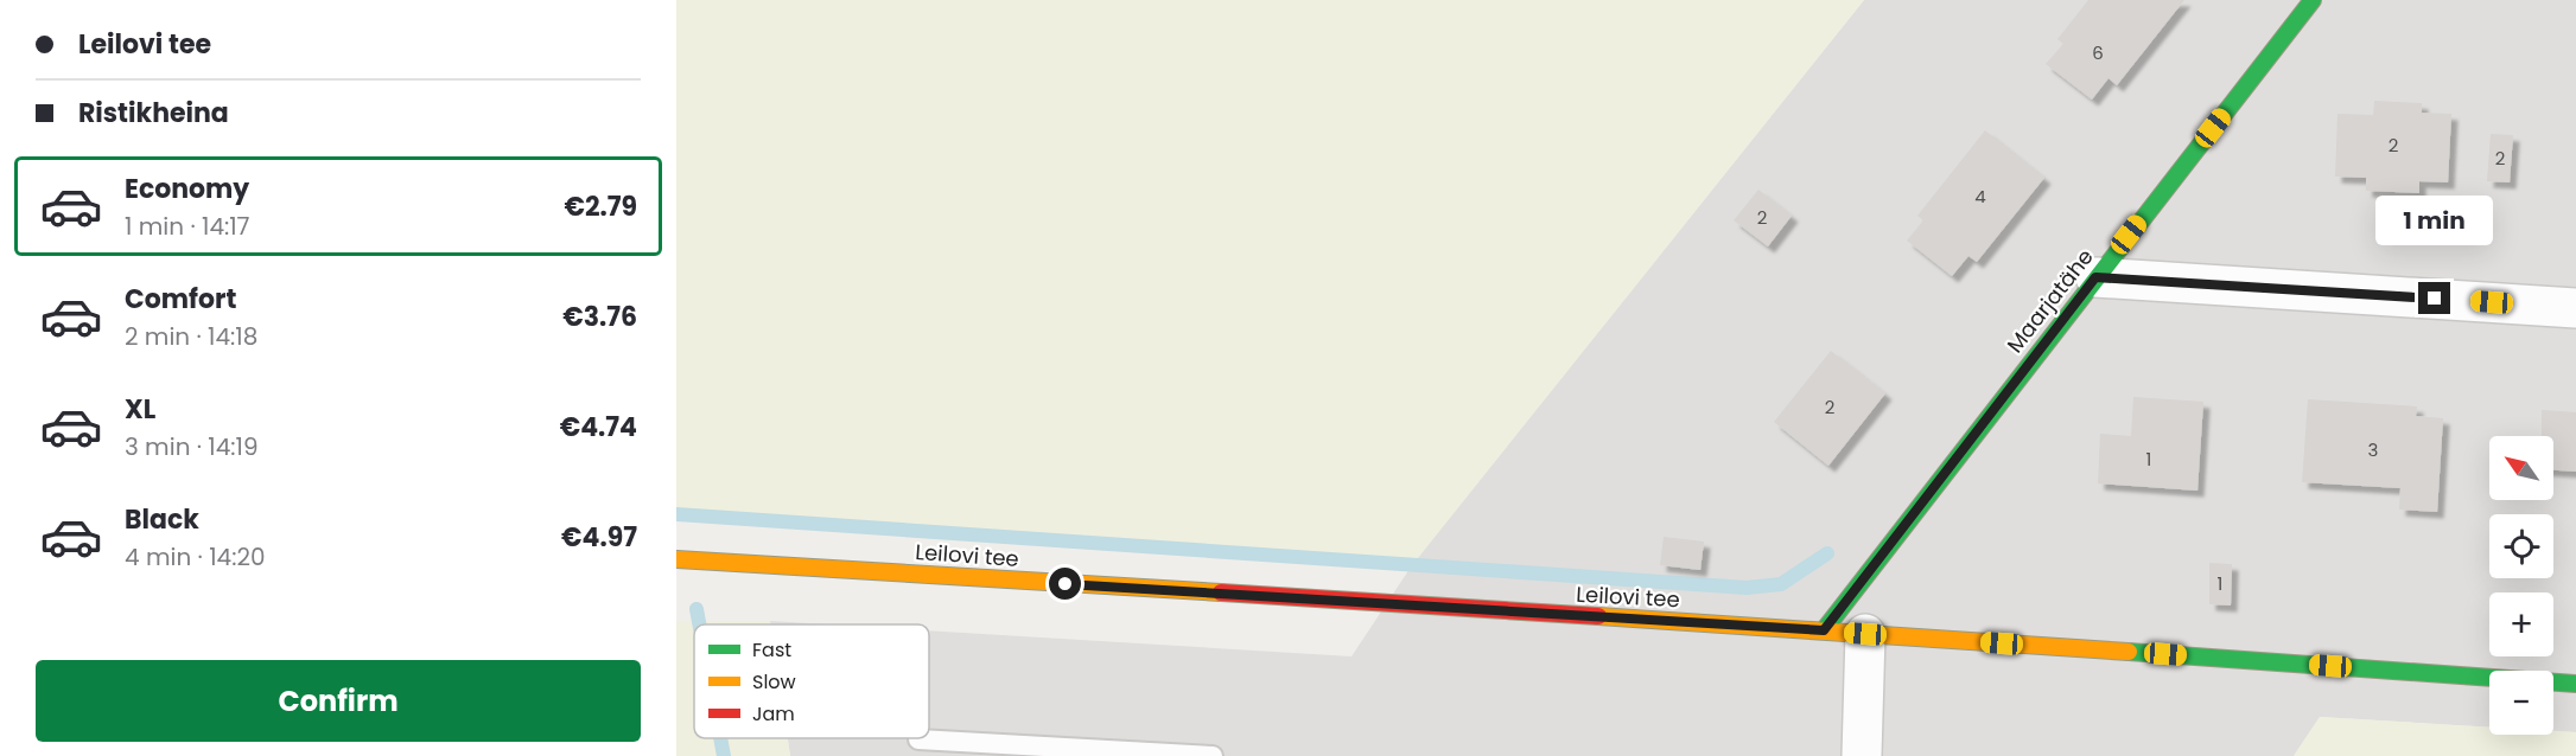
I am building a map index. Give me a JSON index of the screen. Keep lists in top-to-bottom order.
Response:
{
  "streets": {
    "street": ["Maarjatähe", "Leilovi tee"]
  },
  "crossings": [
    ["Maarjatähe", "Leilovi tee"]
  ],
  "house_numbers": [
    "6",
    "2",
    "2",
    "4",
    "2",
    "2",
    "3",
    "1",
    "1"
  ],
  "legend": ["Fast", "Slow", "Jam"],
  "north": "top left",
  "page": {
    "banner": ["Leilovi tee", "Ristikheina"],
    "list": [
      {
        "name": "Economy",
        "note": "1 min · 14:17",
        "value": "€2.79"
      },
      {
        "name": "Comfort",
        "note": "2 min · 14:18",
        "value": "€3.76"
      },
      {
        "name": "XL",
        "note": "3 min · 14:19",
        "value": "€4.74"
      },
      {
        "name": "Black",
        "note": "4 min · 14:20",
        "value": "€4.97"
      }
    ],
    "bubble": "1 min",
    "map_buttons": ["+", "−"],
    "buttons": "Confirm"
  }
}
